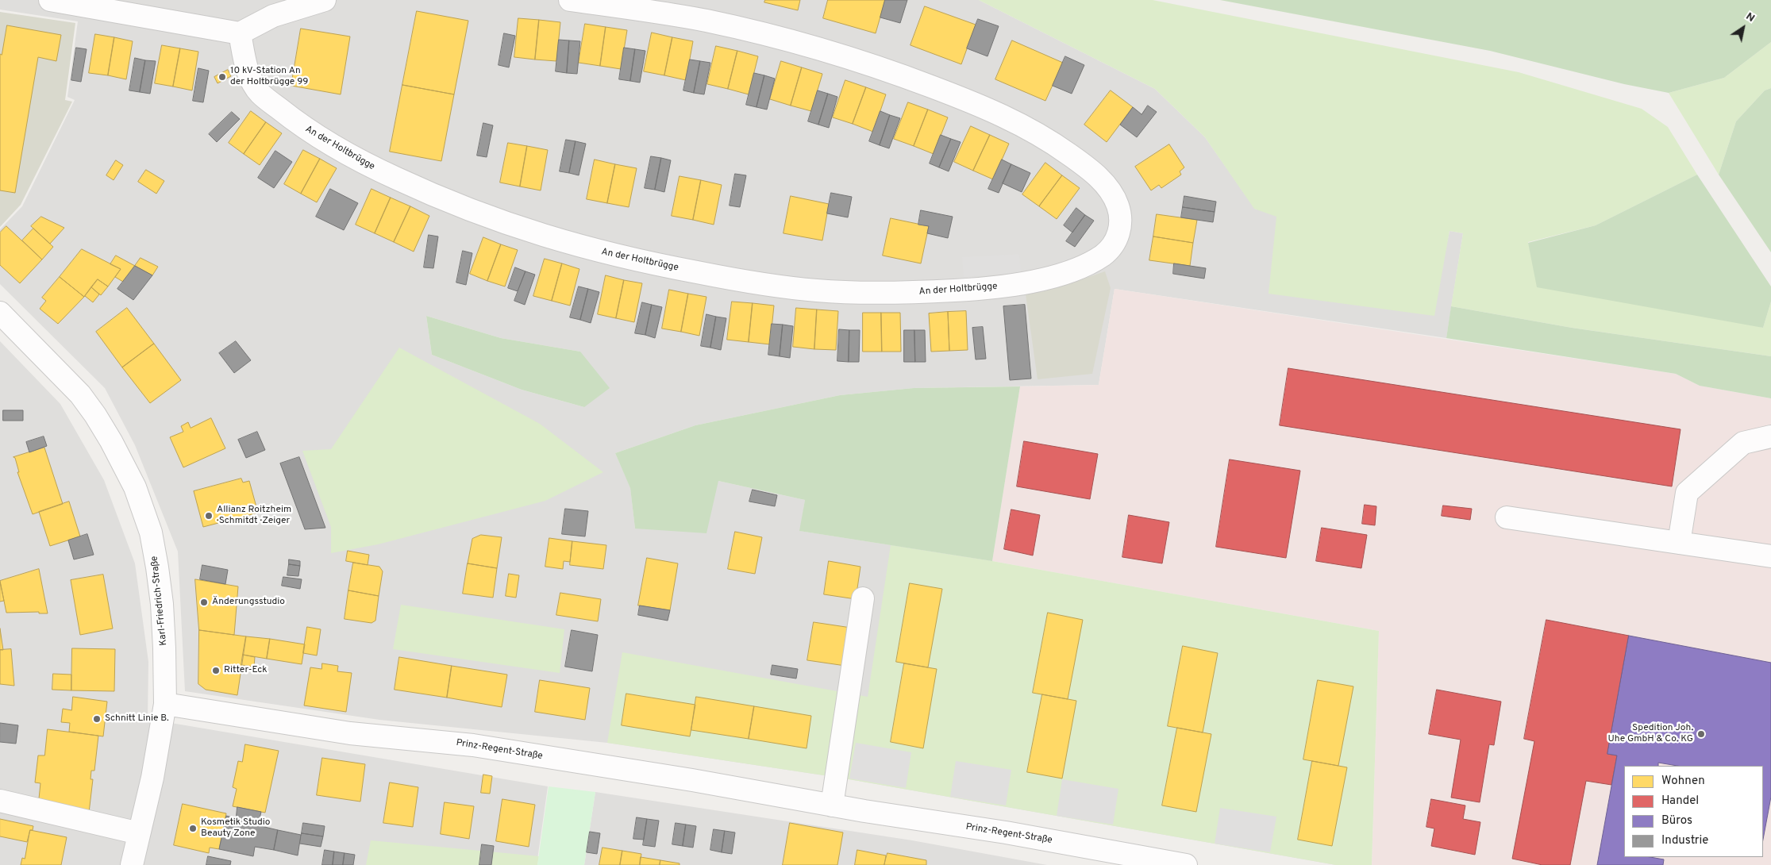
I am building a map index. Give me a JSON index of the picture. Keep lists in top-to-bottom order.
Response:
{
  "streets": {
    "street": ["An der Holtbrügge", "Karl-Friedrich-Straße", "Prinz-Regent-Straße"]
  },
  "crossings": [
    ["Karl-Friedrich-Straße", "Prinz-Regent-Straße"]
  ],
  "places": [
    "10 kV-Station An der Holtbrügge 99",
    "Allianz Roitzheim · Schmitdt · Zeiger",
    "Änderungsstudio",
    "Ritter-Eck",
    "Schnitt Linie B.",
    "Spedition Joh. Uhe GmbH & Co. KG",
    "Kosmetik Studio Beauty Zone"
  ],
  "legend": [
    "Wohnen",
    "Handel",
    "Büros",
    "Industrie"
  ],
  "north": "top right"
}
